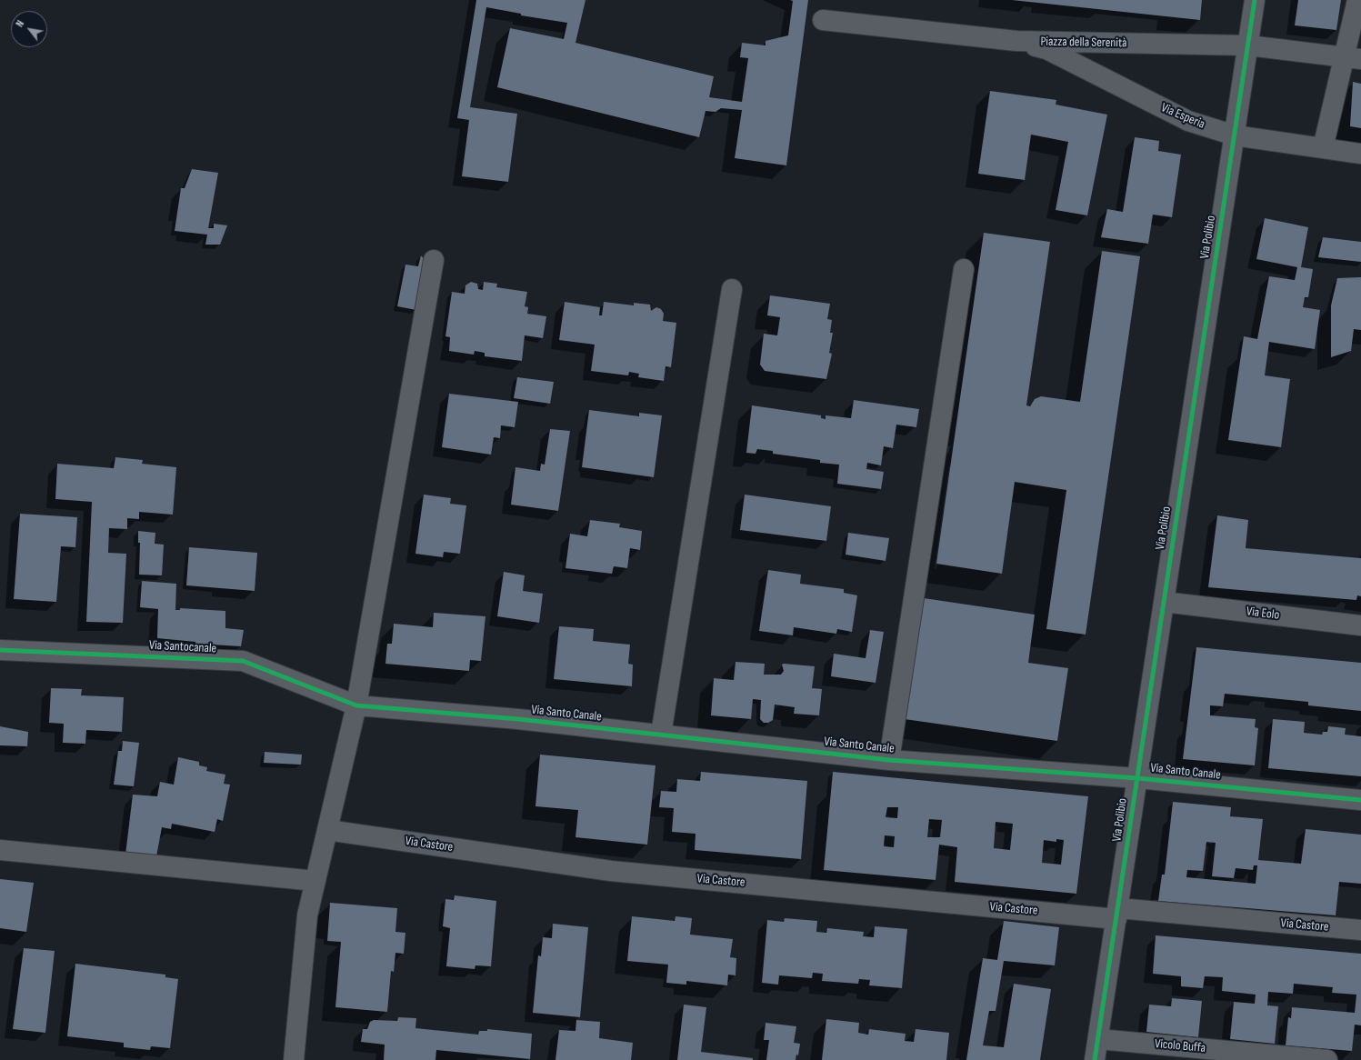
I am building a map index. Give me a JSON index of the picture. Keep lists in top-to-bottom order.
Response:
{
  "streets": {
    "street": [
      "Piazza della Serenità",
      "Via Esperia",
      "Via Polibio",
      "Via Eolo",
      "Via Santocanale",
      "Via Santo Canale",
      "Via Castore",
      "Vicolo Buffa"
    ]
  },
  "crossings": [
    ["Piazza della Serenità", "Via Esperia"],
    ["Piazza della Serenità", "Via Polibio"],
    ["Via Esperia", "Via Polibio"],
    ["Via Polibio", "Via Eolo"],
    ["Via Polibio", "Via Santo Canale"],
    ["Via Polibio", "Via Castore"],
    ["Via Polibio", "Vicolo Buffa"],
    ["Via Santocanale", "Via Santo Canale"]
  ],
  "north": "top left"
}
